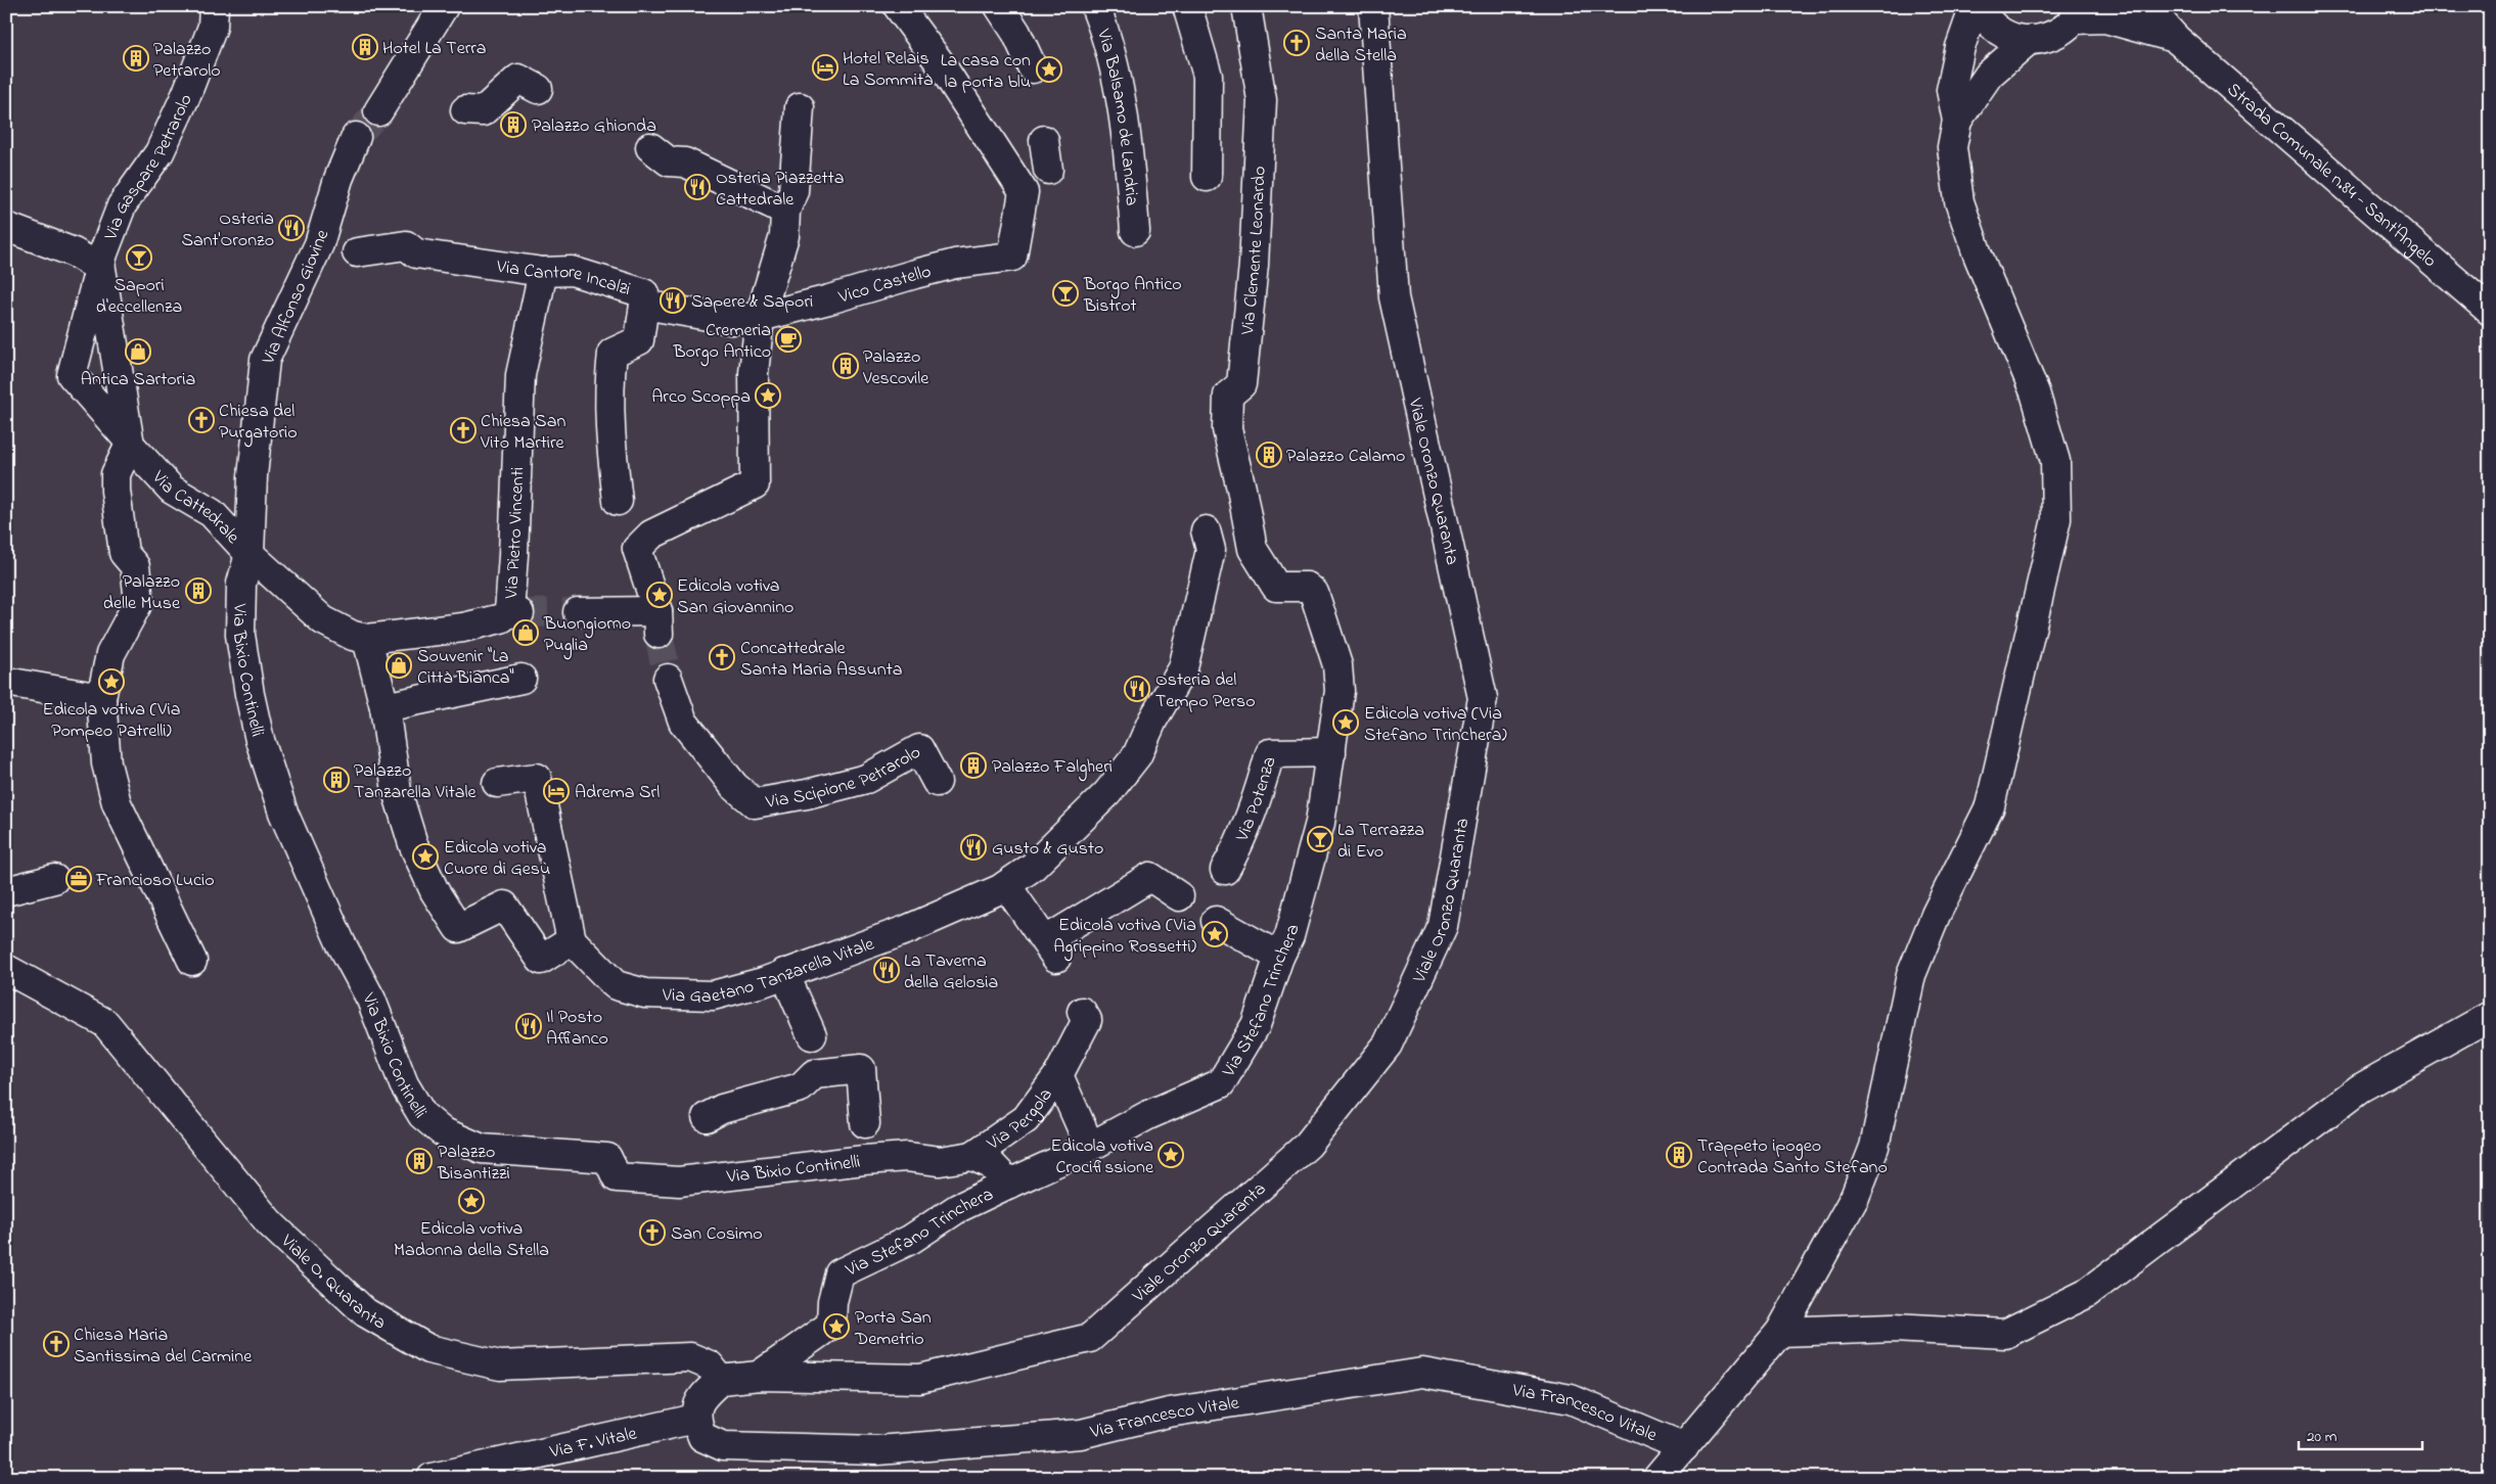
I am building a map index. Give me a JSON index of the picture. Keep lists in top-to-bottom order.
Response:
{
  "streets": {
    "street": [
      "Via Balsamo de Landria",
      "Via Gaspare Petrarolo",
      "Strada Comunale n.84 - Sant'Angelo",
      "Via Clemente Leonardo",
      "Via Cantore Incalzi",
      "Vico Castello",
      "Via Alfonso Giovine",
      "Viale Oronzo Quaranta",
      "Via Cattedrale",
      "Via Pietro Vincenti",
      "Via Bixio Continelli",
      "Via Scipione Petrarolo",
      "Via Potenza",
      "Via Gaetano Tanzarella Vitale",
      "Via Stefano Trinchera",
      "Via Pergola",
      "Viale O. Quaranta",
      "Via Francesco Vitale",
      "Via F. Vitale"
    ]
  },
  "crossings": [
    ["Via Gaspare Petrarolo", "Via Cattedrale"],
    ["Via Clemente Leonardo", "Via Stefano Trinchera"],
    ["Via Cantore Incalzi", "Vico Castello"],
    ["Via Cantore Incalzi", "Via Pietro Vincenti"],
    ["Via Alfonso Giovine", "Via Cattedrale"],
    ["Via Alfonso Giovine", "Via Bixio Continelli"],
    ["Viale Oronzo Quaranta", "Via Stefano Trinchera"],
    ["Via Cattedrale", "Via Pietro Vincenti"],
    ["Via Cattedrale", "Via Bixio Continelli"],
    ["Via Bixio Continelli", "Via Pergola"],
    ["Via Potenza", "Via Stefano Trinchera"],
    ["Via Stefano Trinchera", "Via Pergola"],
    ["Via Francesco Vitale", "Via F. Vitale"]
  ],
  "places": {
    "church": [
      "Santa Maria della Stella",
      "Chiesa del Purgatorio",
      "Chiesa San Vito Martire",
      "Concattedrale Santa Maria Assunta",
      "San Cosimo",
      "Chiesa Maria Santissima del Carmine"
    ],
    "building": [
      "Hotel La Terra",
      "Palazzo Petrarolo",
      "Palazzo Ghionda",
      "Palazzo Vescovile",
      "Palazzo Calamo",
      "Palazzo delle Muse",
      "Palazzo Falgheri",
      "Palazzo Tanzarella Vitale",
      "Trappeto ipogeo Contrada Santo Stefano",
      "Palazzo Bisantizzi"
    ],
    "hotel": ["Hotel Relais La Sommità", "Adrema Srl"],
    "place": [
      "La casa con la porta blu",
      "Arco Scoppa",
      "Edicola votiva San Giovannino",
      "Edicola votiva (Via Pompeo Patrelli)",
      "Edicola votiva (Via Stefano Trinchera)",
      "Edicola votiva Cuore di Gesù",
      "Edicola votiva (Via Agrippino Rossetti)",
      "Edicola votiva Crocifissione",
      "Edicola votiva Madonna della Stella",
      "Porta San Demetrio"
    ],
    "restaurant": [
      "Osteria Piazzetta Cattedrale",
      "Osteria Sant'Oronzo",
      "Sapere & Sapori",
      "Osteria del Tempo Perso",
      "Gusto & Gusto",
      "La Taverna della Gelosia",
      "Il Posto Affianco"
    ],
    "bar": ["Sapori d'eccellenza", "Borgo Antico Bistrot", "La Terrazza di Evo"],
    "cafe": ["Cremeria Borgo Antico"],
    "shop": ["Antica Sartoria", "Buongiorno Puglia", "Souvenir \"La Città Bianca\""],
    "office": ["Francioso Lucio"]
  },
  "scale_bar": "20 m"
}
